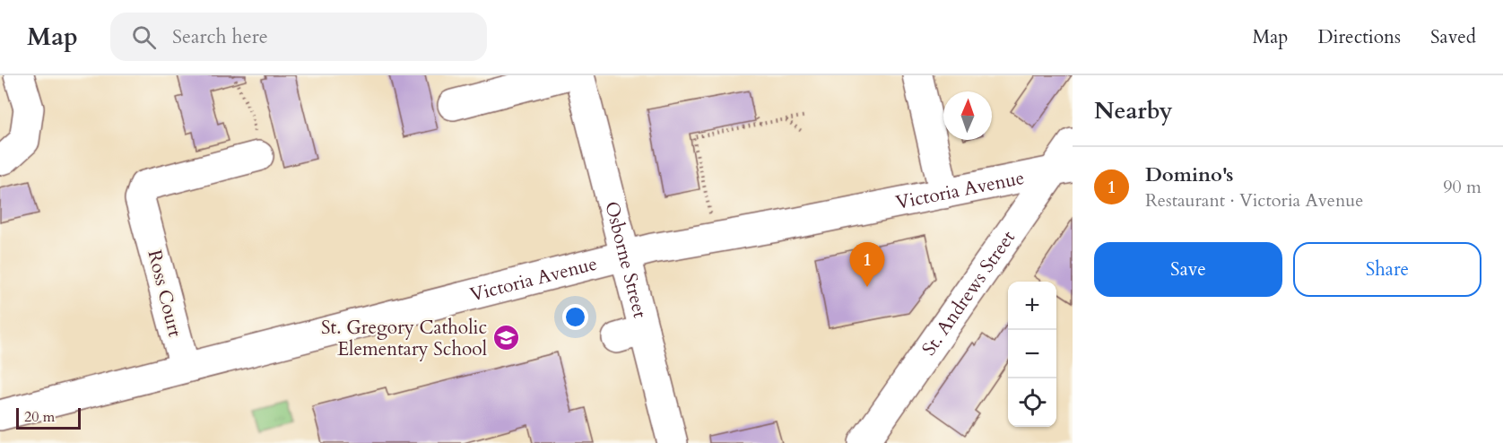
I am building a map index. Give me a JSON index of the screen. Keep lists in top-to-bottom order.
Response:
{
  "streets": {
    "street": [
      "Victoria Avenue",
      "Osborne Street",
      "Ross Court",
      "St. Andrews Street"
    ]
  },
  "crossings": [
    ["Victoria Avenue", "Osborne Street"],
    ["Victoria Avenue", "Ross Court"],
    ["Victoria Avenue", "St. Andrews Street"]
  ],
  "places": {
    "school or university": ["St. Gregory Catholic Elementary School"]
  },
  "scale_bar": "20 m",
  "north": "top",
  "page": {
    "header": "Map",
    "search": "Search here",
    "nav": ["Map", "Directions", "Saved"],
    "heading": "Nearby",
    "list": [
      {
        "mark": "1",
        "name": "Domino's",
        "note": "Restaurant · Victoria Avenue",
        "value": "90 m"
      }
    ],
    "buttons": ["Save", "Share"],
    "pins": "1",
    "map_buttons": ["+", "−"],
    "scale": "20 m"
  }
}
